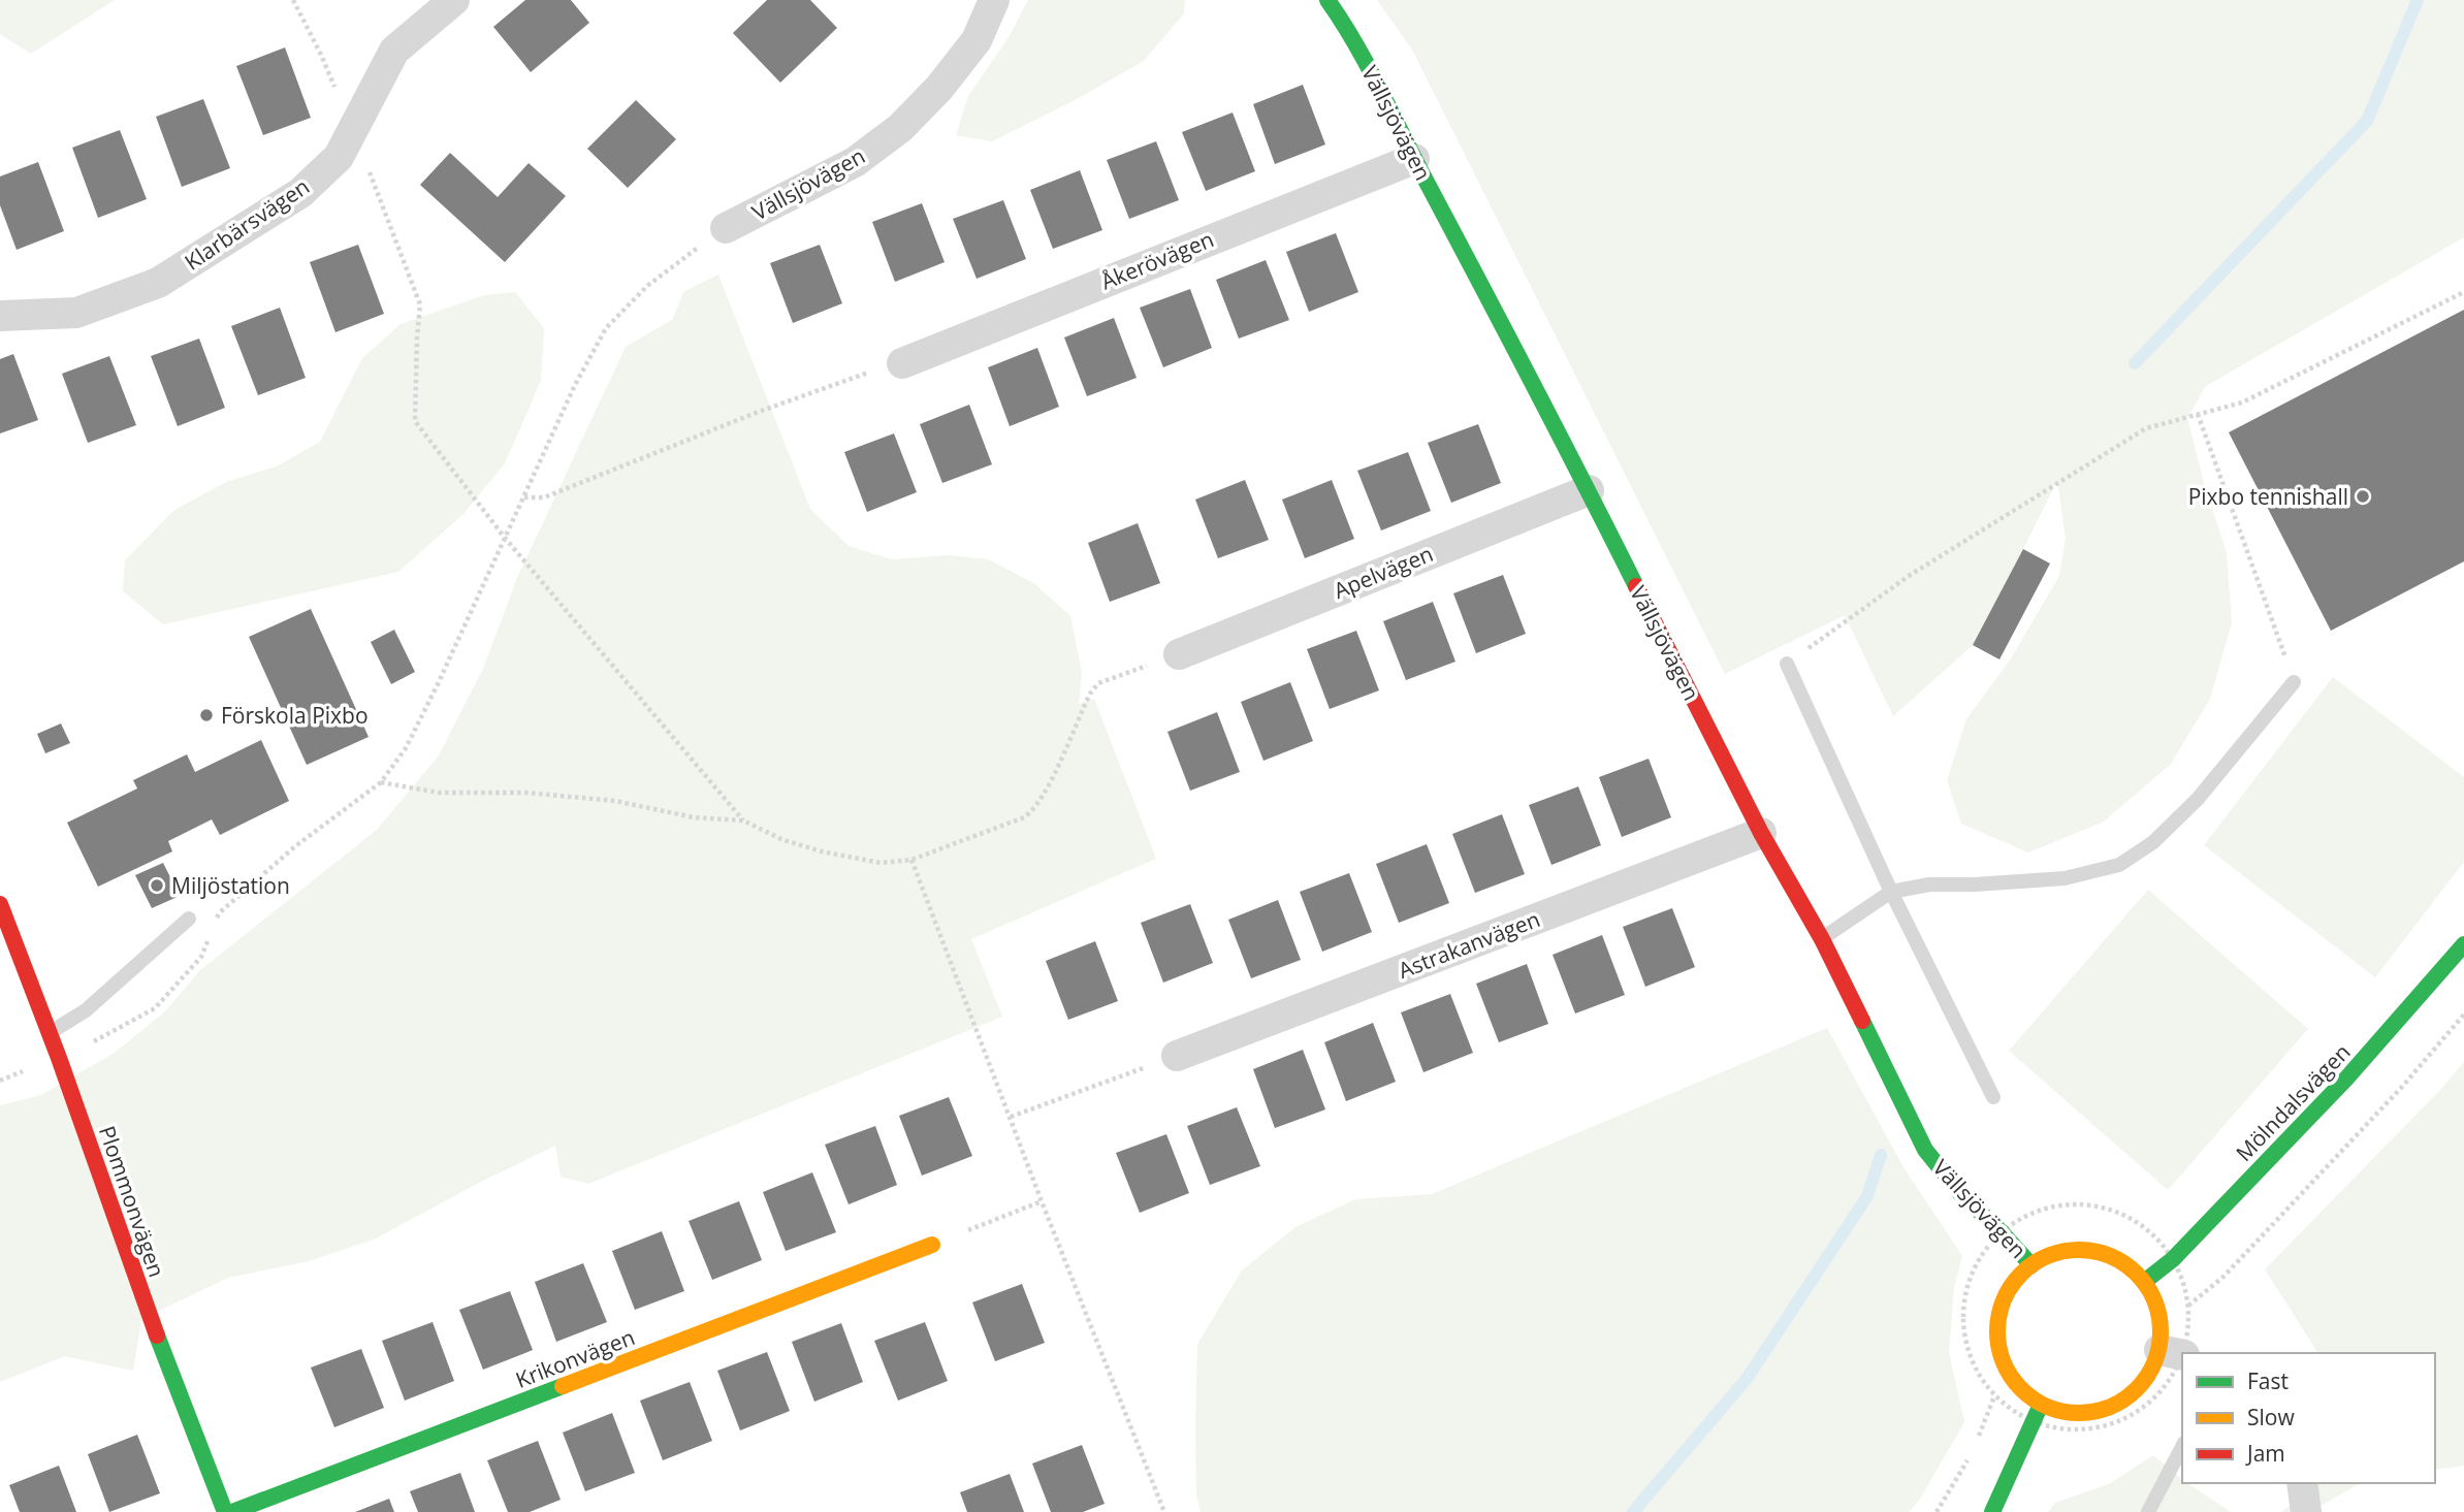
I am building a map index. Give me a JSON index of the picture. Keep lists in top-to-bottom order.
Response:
{
  "streets": {
    "street": [
      "Vällsjövägen",
      "Klarbärsvägen",
      "Åkerövägen",
      "Apelvägen",
      "Astrakanvägen",
      "Mölndalsvägen",
      "Plommonvägen",
      "Krikonvägen"
    ]
  },
  "crossings": [
    ["Vällsjövägen", "Åkerövägen"],
    ["Vällsjövägen", "Apelvägen"],
    ["Vällsjövägen", "Astrakanvägen"],
    ["Vällsjövägen", "Mölndalsvägen"]
  ],
  "places": ["Pixbo tennishall", "Förskola Pixbo", "Miljöstation"],
  "legend": ["Fast", "Slow", "Jam"]
}
